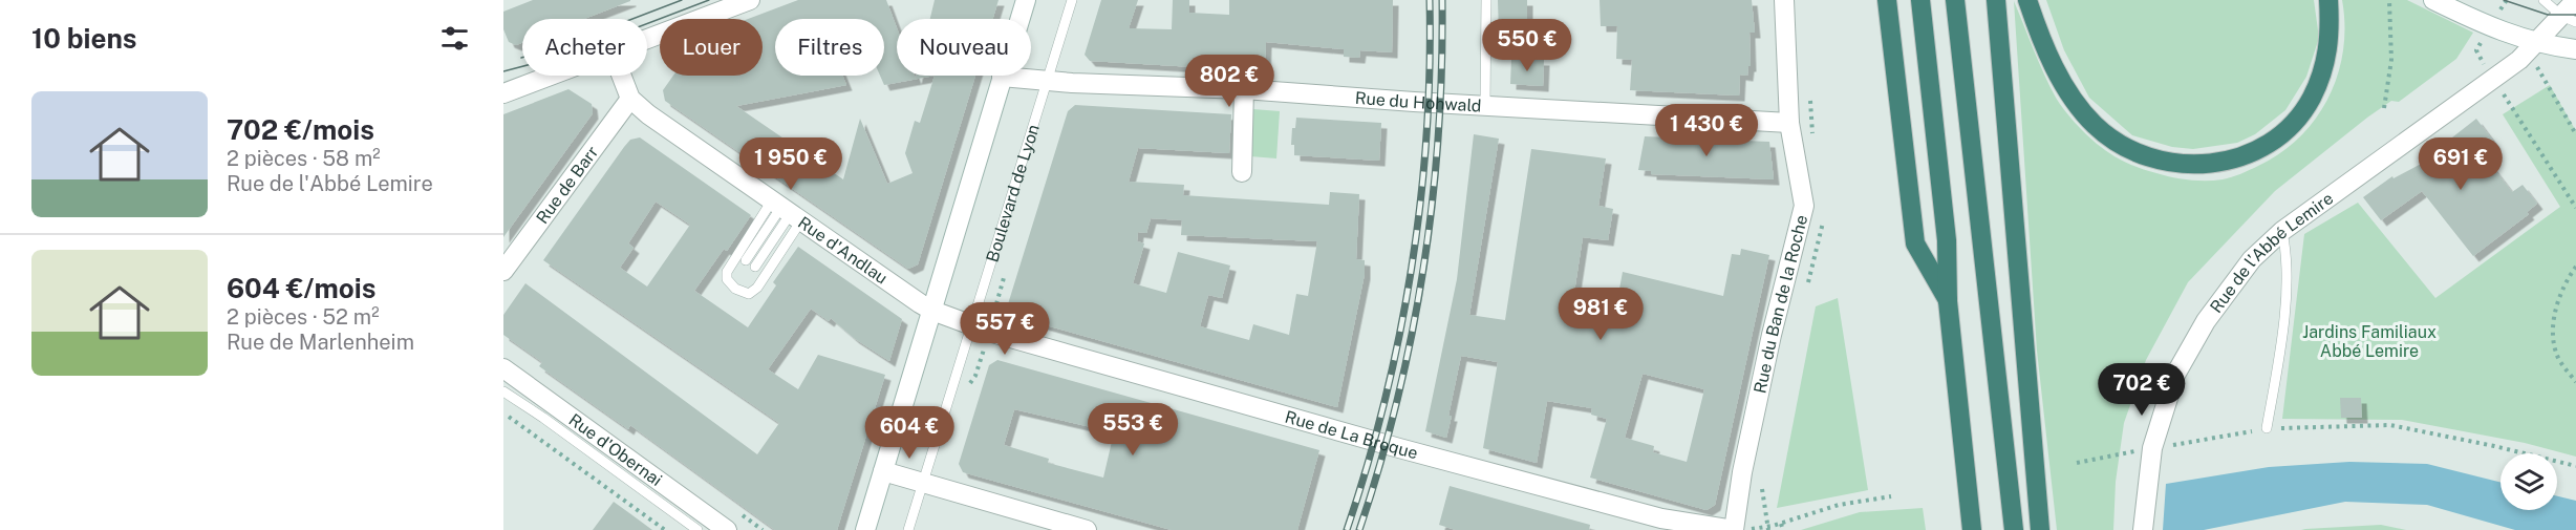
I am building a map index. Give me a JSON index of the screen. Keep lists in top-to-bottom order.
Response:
{
  "streets": {
    "street": [
      "Rue du Hohwald",
      "Rue de Barr",
      "Rue d'Andlau",
      "Rue de l'Abbé Lemire",
      "Rue du Ban de la Roche",
      "Rue de La Broque",
      "Rue d'Obernai"
    ],
    "lane": ["Boulevard de Lyon"]
  },
  "crossings": [
    ["Rue du Hohwald", "Boulevard de Lyon"],
    ["Rue du Hohwald", "Rue du Ban de la Roche"],
    ["Rue de Barr", "Rue d'Andlau"],
    ["Boulevard de Lyon", "Rue d'Andlau"],
    ["Boulevard de Lyon", "Rue de La Broque"],
    ["Rue d'Andlau", "Rue de La Broque"],
    ["Rue du Ban de la Roche", "Rue de La Broque"]
  ],
  "parks": ["Jardins Familiaux Abbé Lemire"],
  "page": {
    "heading": "10 biens",
    "price": [
      "550 €",
      "802 €",
      "1 430 €",
      "1 950 €",
      "691 €",
      "981 €",
      "557 €",
      "702 €",
      "553 €",
      "604 €"
    ],
    "chip": [
      "Acheter",
      "Louer",
      "Filtres",
      "Nouveau"
    ],
    "list": [
      {
        "name": "702 €/mois",
        "note": "2 pièces · 58 m² · Rue de l'Abbé Lemire"
      },
      {
        "name": "604 €/mois",
        "note": "2 pièces · 52 m² · Rue de Marlenheim"
      }
    ]
  }
}
